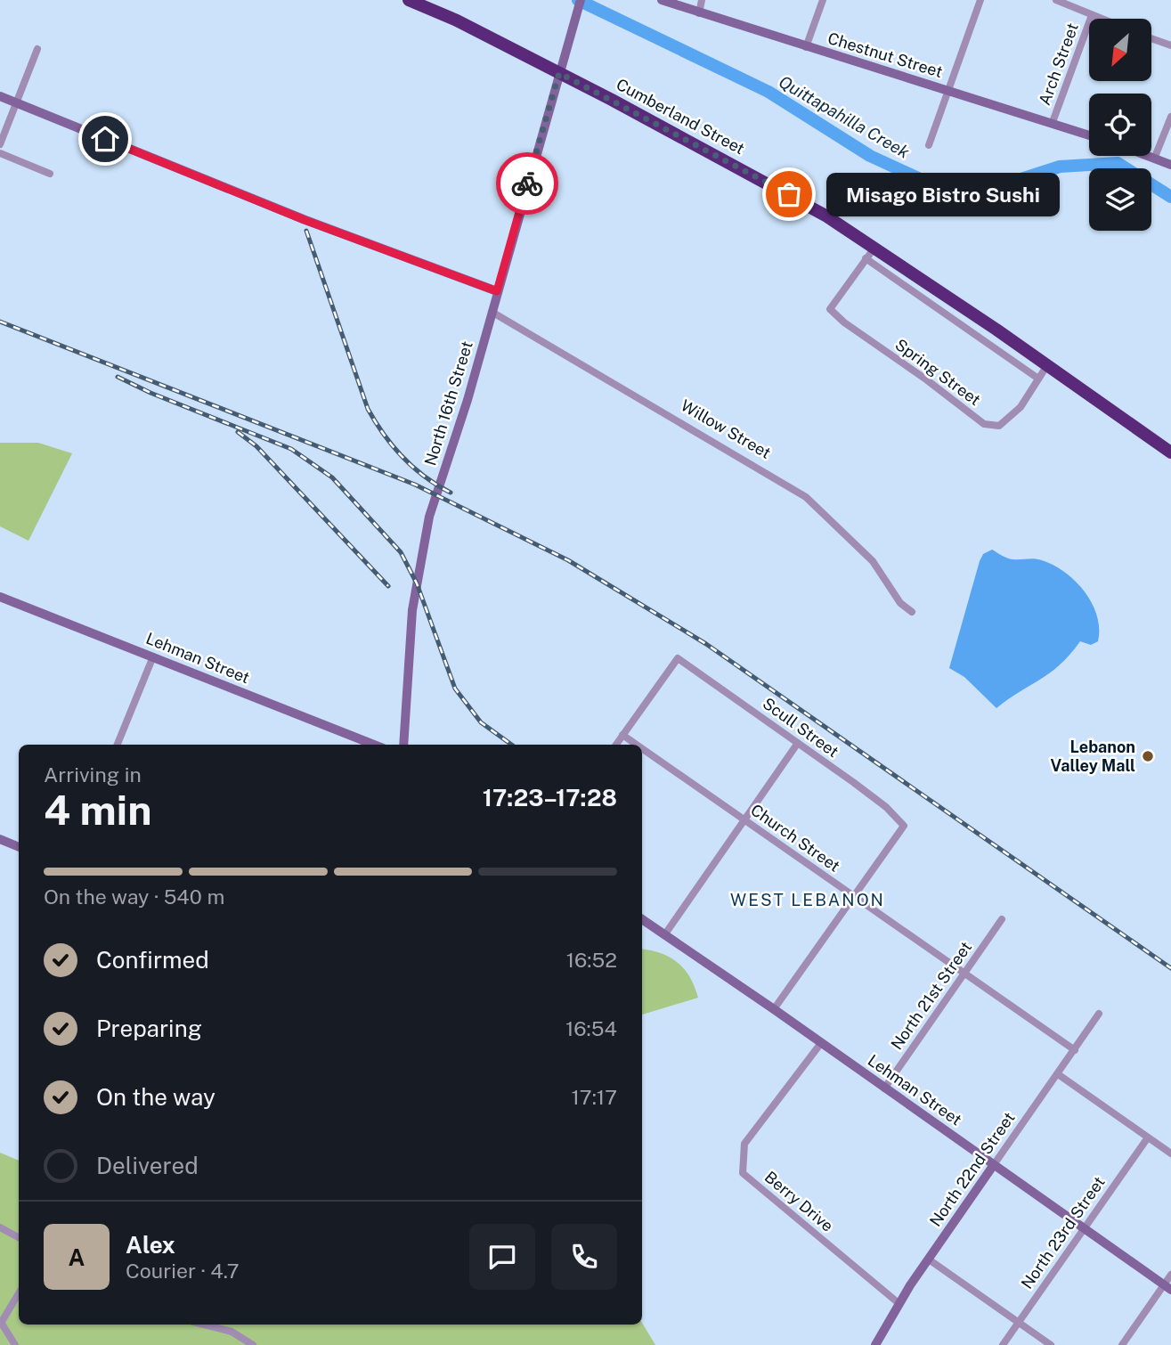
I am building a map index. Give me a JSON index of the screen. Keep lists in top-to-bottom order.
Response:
{
  "streets": {
    "highway": ["Cumberland Street"],
    "main road": [
      "Chestnut Street",
      "North 16th Street",
      "Lehman Street",
      "North 22nd Street"
    ],
    "street": [
      "Arch Street",
      "Spring Street",
      "Willow Street",
      "Scull Street",
      "Church Street",
      "North 21st Street",
      "Berry Drive",
      "North 23rd Street"
    ]
  },
  "crossings": [
    ["Chestnut Street", "Arch Street"],
    ["Cumberland Street", "Spring Street"],
    ["Cumberland Street", "North 16th Street"],
    ["North 16th Street", "Willow Street"],
    ["Lehman Street", "North 21st Street"],
    ["Lehman Street", "North 22nd Street"],
    ["Lehman Street", "Berry Drive"],
    ["Lehman Street", "North 23rd Street"],
    ["Scull Street", "Church Street"],
    ["Church Street", "North 21st Street"],
    ["Church Street", "North 22nd Street"],
    ["North 22nd Street", "Berry Drive"]
  ],
  "districts": ["WEST LEBANON"],
  "water": ["Quittapahilla Creek"],
  "places": ["Misago Bistro Sushi", "Lebanon Valley Mall"],
  "north": "bottom left",
  "page": {
    "bubble": "Misago Bistro Sushi",
    "heading": ["4 min", "Arriving in", "17:23–17:28"],
    "panel": ["Alex", "Courier · 4.7"],
    "bar": "On the way · 540 m",
    "list": [
      ["Confirmed", "16:52"],
      ["Preparing", "16:54"],
      ["On the way", "17:17"],
      "Delivered"
    ],
    "round": "A"
  }
}
